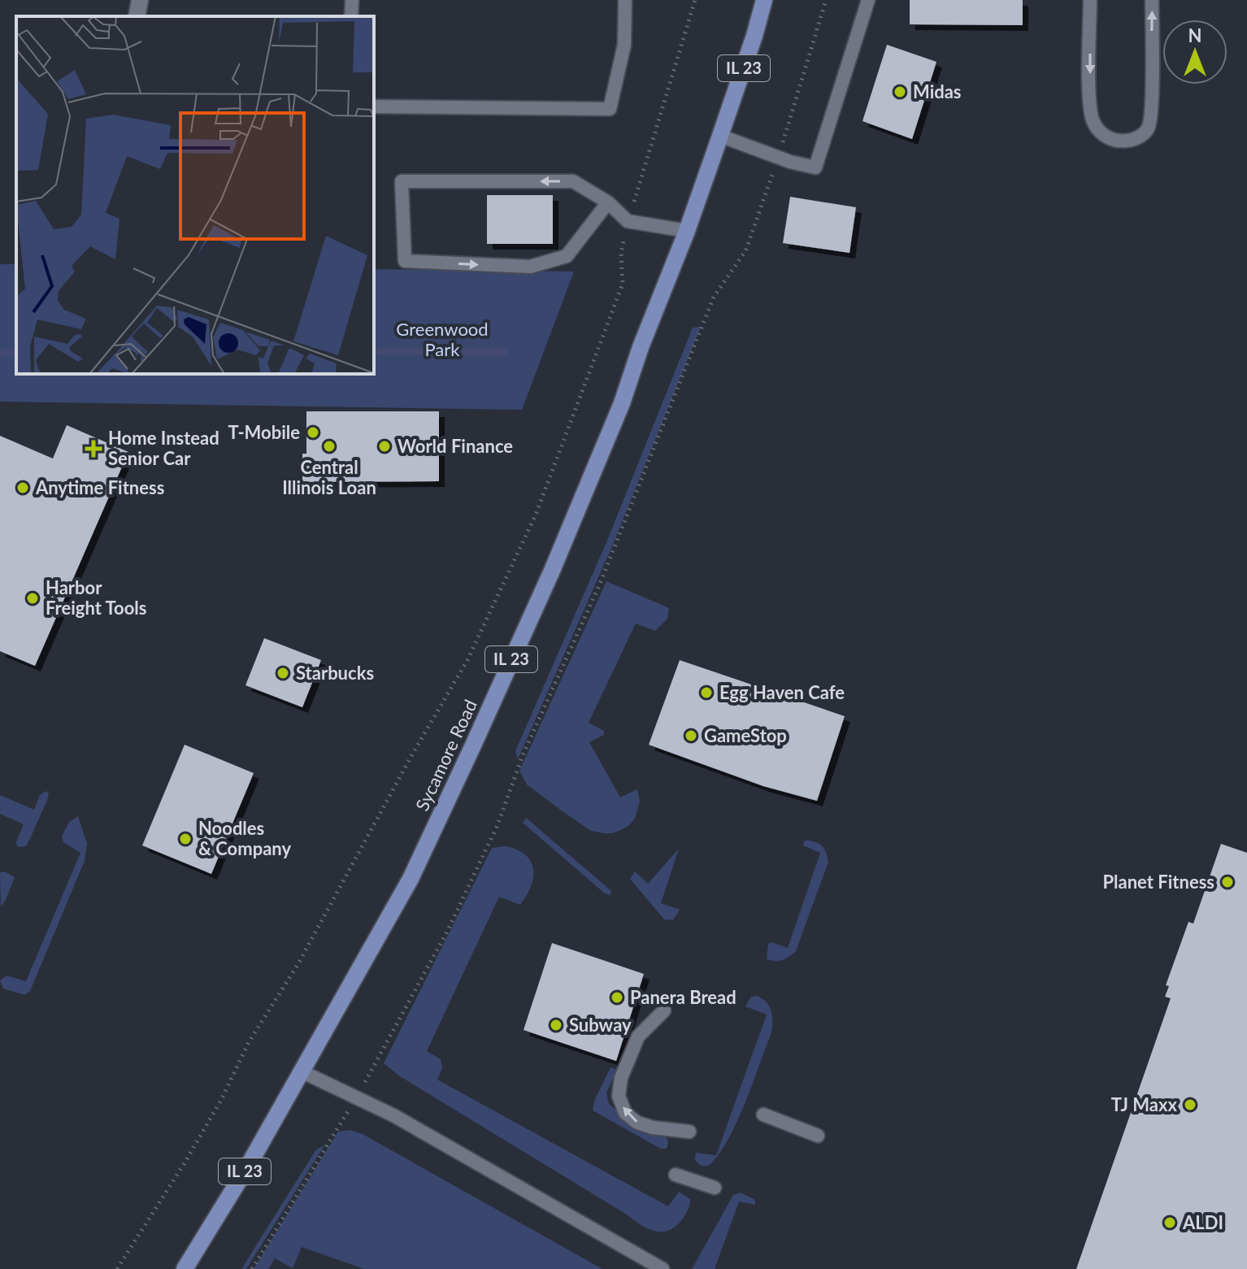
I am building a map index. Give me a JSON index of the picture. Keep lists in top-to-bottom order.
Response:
{
  "streets": {
    "main road": ["IL 23", "Sycamore Road"]
  },
  "crossings": [
    ["IL 23", "Sycamore Road"]
  ],
  "parks": ["Greenwood Park"],
  "places": {
    "other": [
      "Midas",
      "T-Mobile",
      "Central Illinois Loan",
      "World Finance",
      "Anytime Fitness",
      "Harbor Freight Tools",
      "Starbucks",
      "Egg Haven Cafe",
      "GameStop",
      "Noodles & Company",
      "Planet Fitness",
      "Panera Bread",
      "Subway",
      "TJ Maxx",
      "ALDI"
    ],
    "health": ["Home Instead Senior Car"]
  },
  "north": "top"
}
